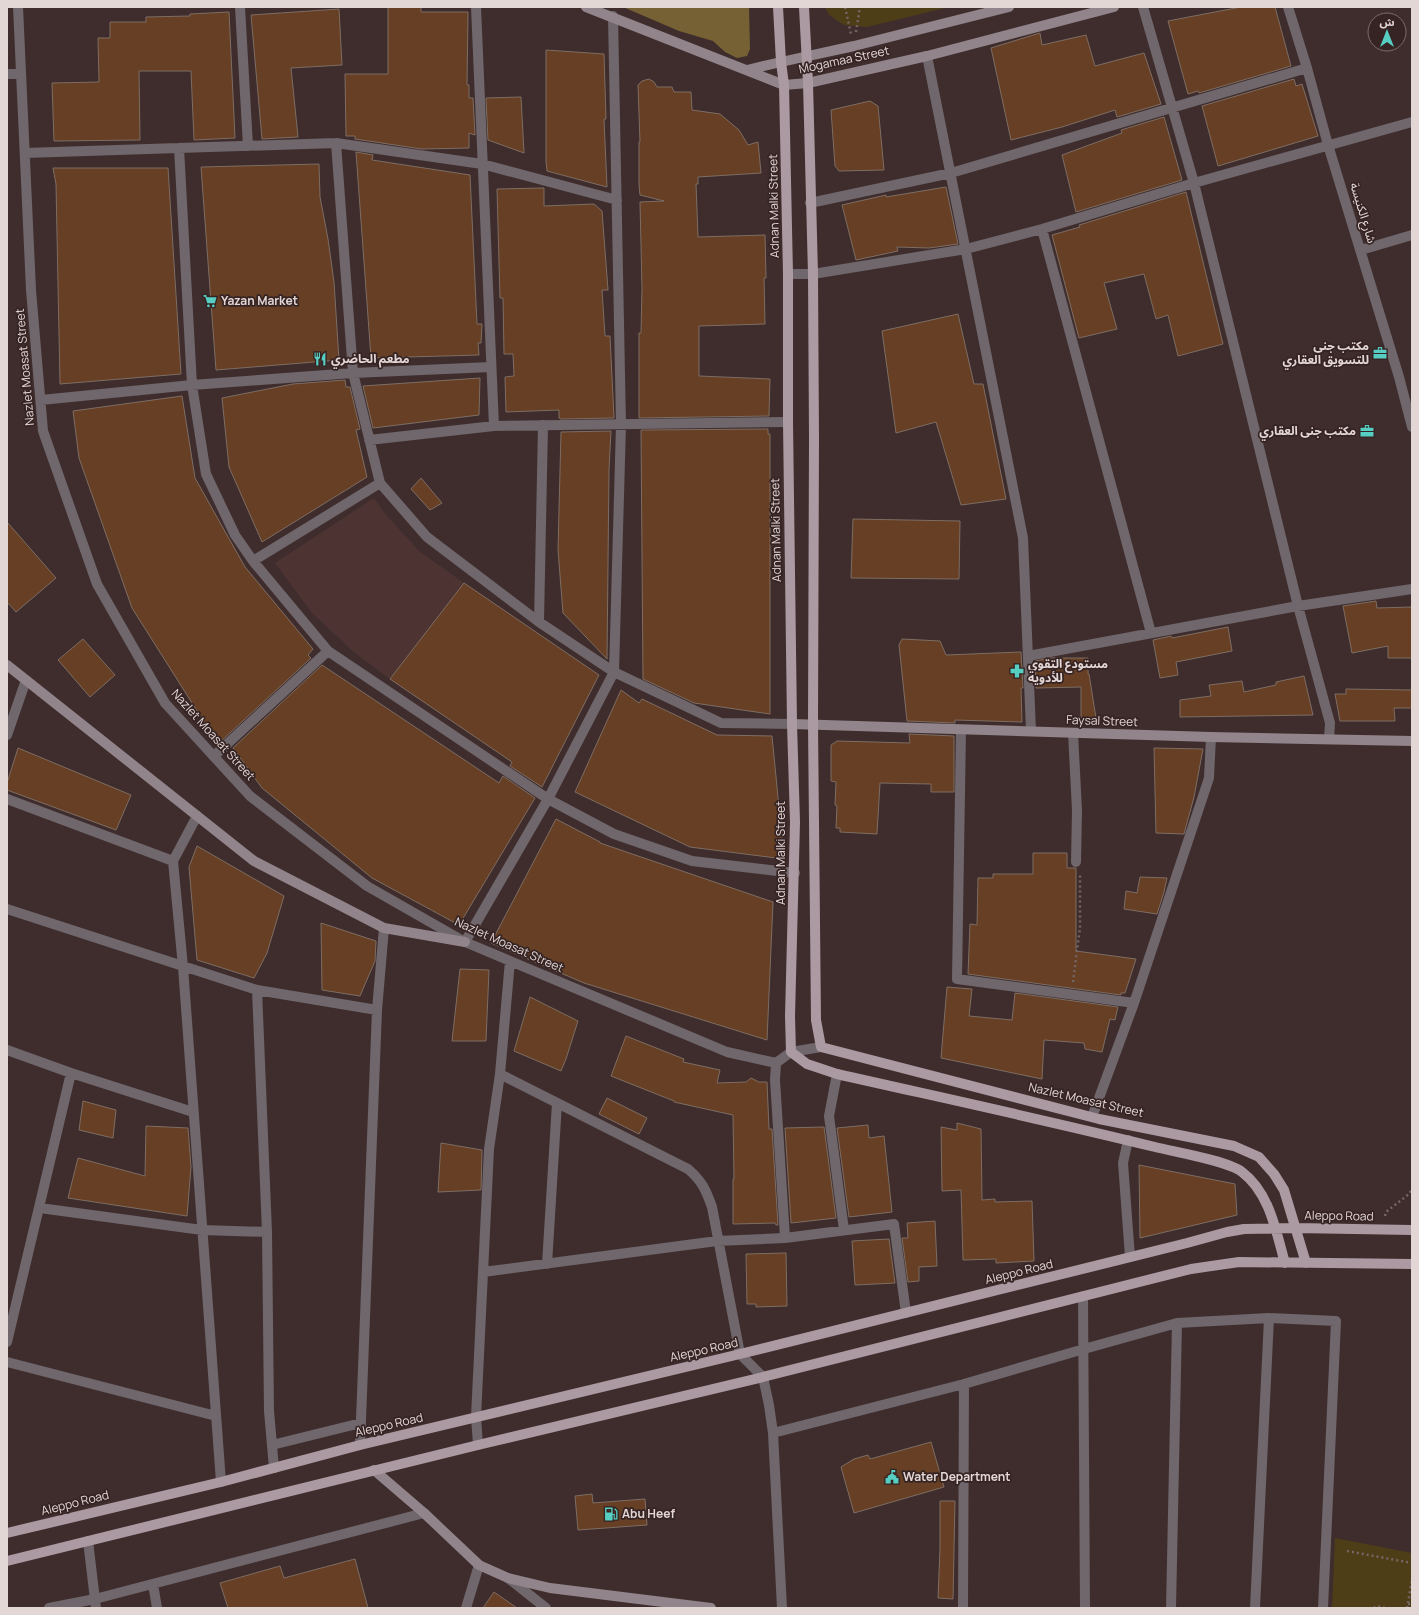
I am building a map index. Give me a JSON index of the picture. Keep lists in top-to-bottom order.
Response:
{
  "streets": {
    "main road": [
      "Mogamaa Street",
      "Adnan Malki Street",
      "Nazlet Moasat Street",
      "Faysal Street",
      "Aleppo Road"
    ],
    "street": ["شارع الكنيسة"]
  },
  "crossings": [
    ["Mogamaa Street", "Adnan Malki Street"],
    ["Adnan Malki Street", "Nazlet Moasat Street"],
    ["Adnan Malki Street", "Faysal Street"],
    ["Nazlet Moasat Street", "Aleppo Road"]
  ],
  "places": {
    "supermarket": ["Yazan Market"],
    "office": ["مكتب جنى للتسويق العقاري", "مكتب جنى العقاري"],
    "restaurant": ["مطعم الحاضري"],
    "pharmacy": ["مستودع التقوى للأدوية"],
    "public building": ["Water Department"],
    "fuel station": ["Abu Heef"]
  },
  "north": "top"
}
